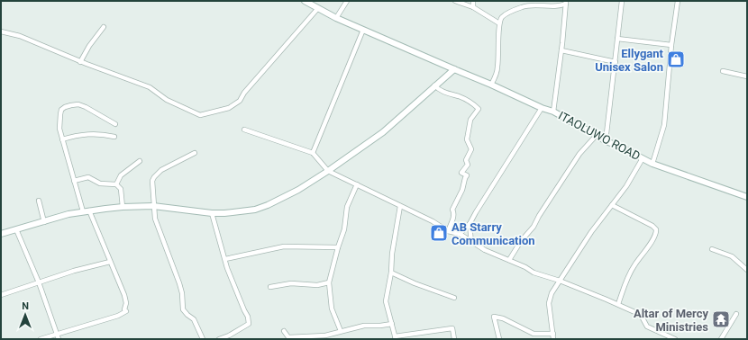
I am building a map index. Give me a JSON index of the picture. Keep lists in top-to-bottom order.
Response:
{
  "streets": {
    "street": ["ITAOLUWO ROAD"]
  },
  "places": {
    "shop": ["Ellygant Unisex Salon", "AB Starry Communication"],
    "temple": ["Altar of Mercy Ministries"]
  },
  "north": "top"
}
